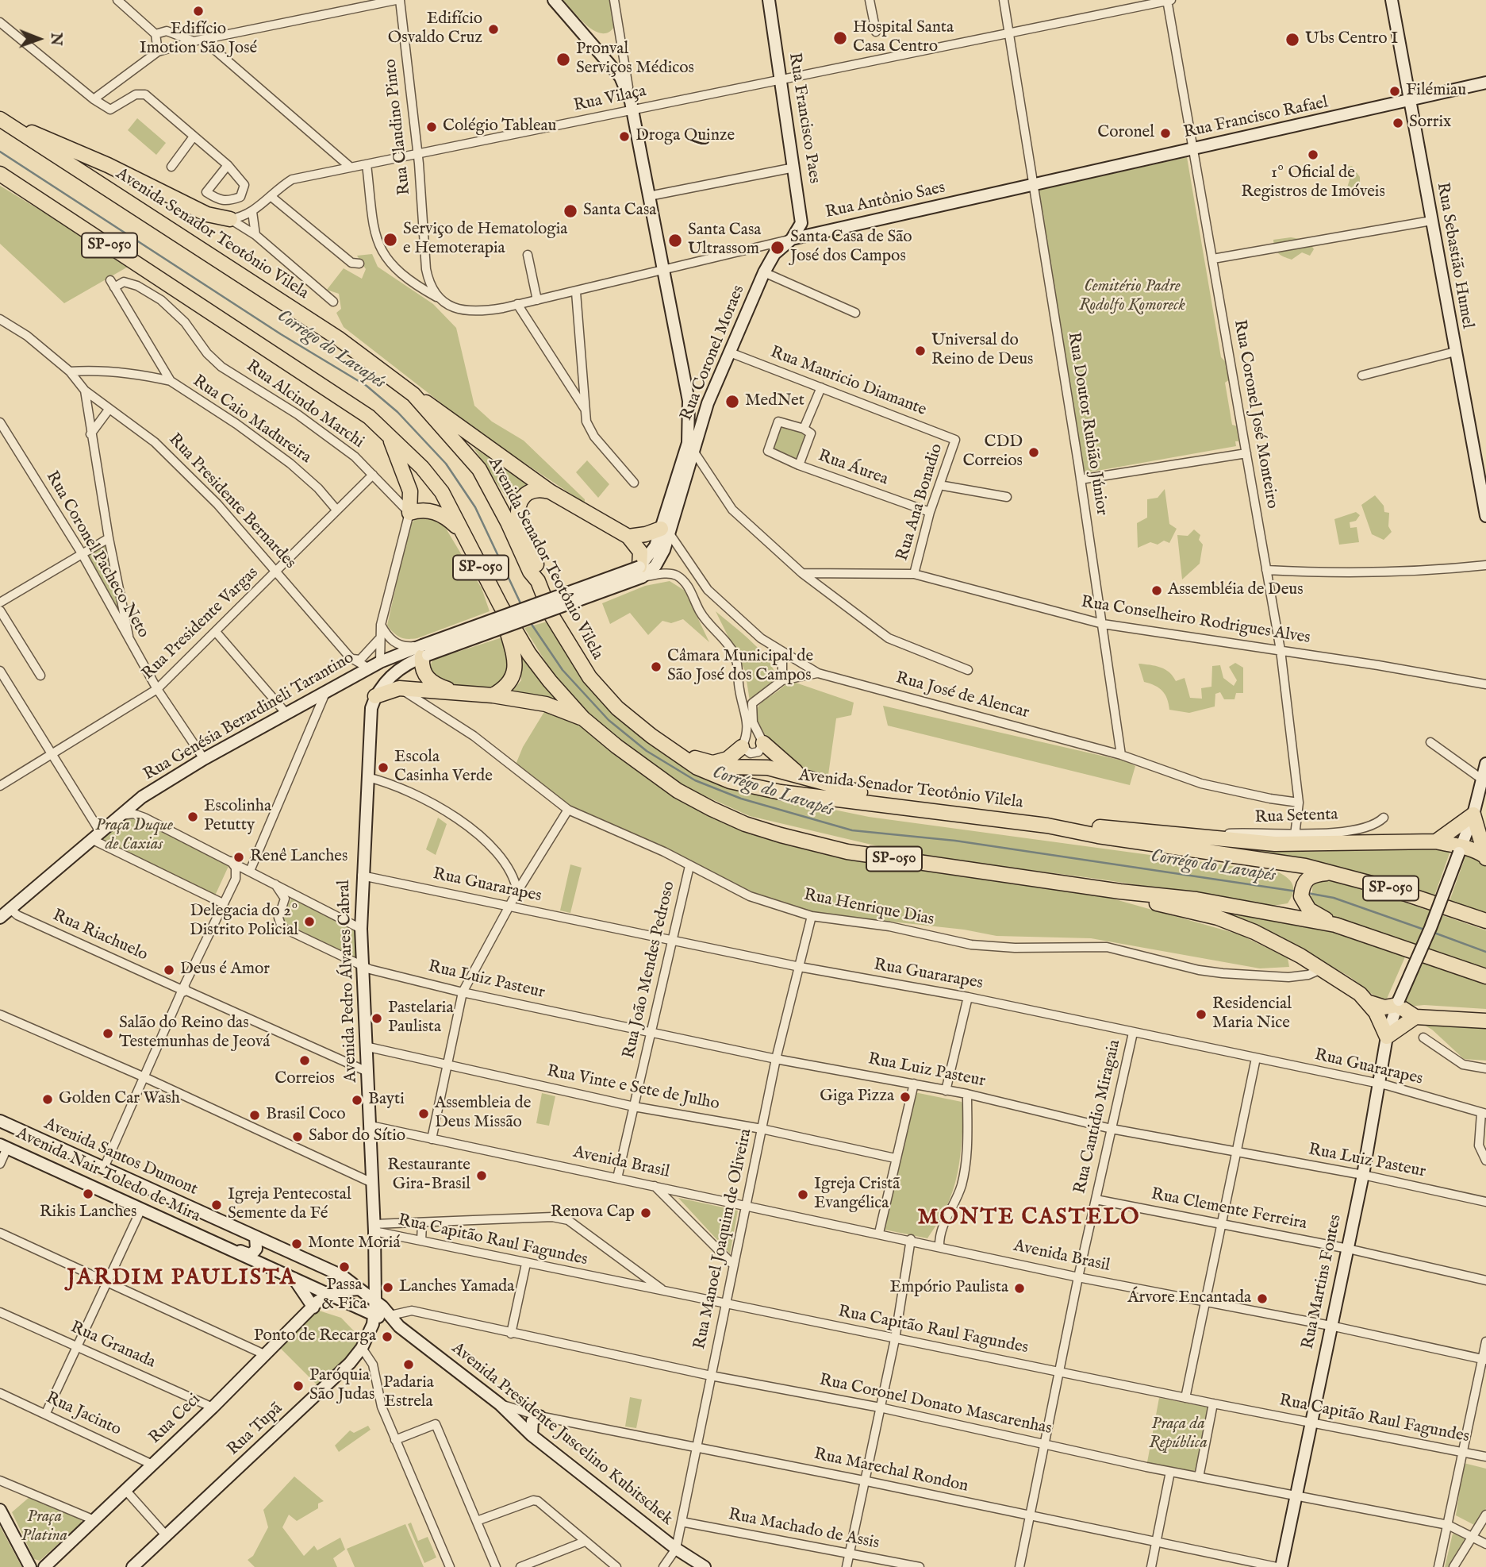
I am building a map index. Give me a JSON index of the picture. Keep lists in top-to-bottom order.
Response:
{
  "streets": {
    "highway": ["Avenida Senador Teotônio Vilela", "SP-050"],
    "main road": [
      "Rua Francisco Paes",
      "Rua Francisco Rafael",
      "Rua Antônio Saes",
      "Rua Sebastião Humel",
      "Rua Coronel Moraes",
      "Rua Genésia Berardineli Tarantino",
      "Avenida Pedro Álvares Cabral",
      "Avenida Santos Dumont",
      "Avenida Nair Toledo de Mira",
      "Rua Martins Fontes",
      "Rua Ceci",
      "Rua Tupã",
      "Avenida Presidente Juscelino Kubitschek"
    ],
    "street": [
      "Rua Vilaça",
      "Rua Claudino Pinto",
      "Rua Mauricio Diamante",
      "Rua Alcindo Marchi",
      "Rua Coronel José Monteiro",
      "Rua Caio Madureira",
      "Rua Doutor Rubião Júnior",
      "Rua Áurea",
      "Rua Presidente Bernardes",
      "Rua Ana Bonadio",
      "Rua Coronel Pacheco Neto",
      "Rua Conselheiro Rodrigues Alves",
      "Rua Presidente Vargas",
      "Rua José de Alencar",
      "Rua Setenta",
      "Rua Guararapes",
      "Rua Henrique Dias",
      "Rua Riachuelo",
      "Rua João Mendes Pedroso",
      "Rua Luiz Pasteur",
      "Rua Vinte e Sete de Julho",
      "Rua Cantidio Miragaia",
      "Avenida Brasil",
      "Rua Clemente Ferreira",
      "Rua Manoel Joaquim de Oliveira",
      "Rua Capitão Raul Fagundes",
      "Rua Granada",
      "Rua Coronel Donato Mascarenhas",
      "Rua Jacinto",
      "Rua Marechal Rondon",
      "Rua Machado de Assis"
    ]
  },
  "crossings": [
    ["Rua Vilaça", "Rua Francisco Paes"],
    ["Rua Vilaça", "Rua Claudino Pinto"],
    ["Rua Vilaça", "Rua Coronel José Monteiro"],
    ["Rua Vilaça", "Rua Doutor Rubião Júnior"],
    ["Rua Francisco Paes", "Rua Antônio Saes"],
    ["Rua Francisco Paes", "Rua Coronel Moraes"],
    ["Rua Francisco Rafael", "Rua Antônio Saes"],
    ["Rua Francisco Rafael", "Rua Sebastião Humel"],
    ["Rua Francisco Rafael", "Rua Coronel José Monteiro"],
    ["Rua Francisco Rafael", "Rua Doutor Rubião Júnior"],
    ["Rua Antônio Saes", "Rua Coronel Moraes"],
    ["Rua Antônio Saes", "Rua Doutor Rubião Júnior"],
    ["Rua Coronel Moraes", "Rua Mauricio Diamante"],
    ["Rua Coronel Moraes", "Rua José de Alencar"],
    ["Rua Mauricio Diamante", "Rua Ana Bonadio"],
    ["Rua Alcindo Marchi", "Rua Caio Madureira"],
    ["Rua Alcindo Marchi", "Rua Presidente Vargas"],
    ["Rua Coronel José Monteiro", "Rua Conselheiro Rodrigues Alves"],
    ["Rua Coronel José Monteiro", "Rua José de Alencar"],
    ["Rua Coronel José Monteiro", "Rua Setenta"],
    ["Rua Caio Madureira", "Rua Presidente Bernardes"],
    ["Rua Caio Madureira", "Rua Presidente Vargas"],
    ["Rua Doutor Rubião Júnior", "Rua Conselheiro Rodrigues Alves"],
    ["Rua Doutor Rubião Júnior", "Rua José de Alencar"],
    ["Rua Áurea", "Rua Ana Bonadio"],
    ["Rua Presidente Bernardes", "Rua Presidente Vargas"],
    ["Rua Ana Bonadio", "Rua Conselheiro Rodrigues Alves"],
    ["Rua Coronel Pacheco Neto", "Rua Presidente Vargas"],
    ["Rua Coronel Pacheco Neto", "Rua Genésia Berardineli Tarantino"],
    ["Rua Genésia Berardineli Tarantino", "Rua Riachuelo"],
    ["Rua Guararapes", "Rua João Mendes Pedroso"],
    ["Rua Guararapes", "Avenida Pedro Álvares Cabral"],
    ["Rua Guararapes", "Rua Cantidio Miragaia"],
    ["Rua Guararapes", "Rua Manoel Joaquim de Oliveira"],
    ["Rua Guararapes", "Rua Martins Fontes"],
    ["Rua Henrique Dias", "Rua João Mendes Pedroso"],
    ["Rua Henrique Dias", "Rua Manoel Joaquim de Oliveira"],
    ["Rua Riachuelo", "Avenida Pedro Álvares Cabral"],
    ["Rua João Mendes Pedroso", "Rua Luiz Pasteur"],
    ["Rua João Mendes Pedroso", "Rua Vinte e Sete de Julho"],
    ["Rua João Mendes Pedroso", "Avenida Brasil"],
    ["Rua Luiz Pasteur", "Avenida Pedro Álvares Cabral"],
    ["Rua Luiz Pasteur", "Rua Cantidio Miragaia"],
    ["Rua Luiz Pasteur", "Rua Manoel Joaquim de Oliveira"],
    ["Rua Luiz Pasteur", "Rua Martins Fontes"],
    ["Avenida Pedro Álvares Cabral", "Rua Vinte e Sete de Julho"],
    ["Avenida Pedro Álvares Cabral", "Avenida Santos Dumont"],
    ["Avenida Pedro Álvares Cabral", "Avenida Brasil"],
    ["Avenida Pedro Álvares Cabral", "Rua Capitão Raul Fagundes"],
    ["Avenida Pedro Álvares Cabral", "Rua Tupã"],
    ["Avenida Pedro Álvares Cabral", "Avenida Presidente Juscelino Kubitschek"],
    ["Rua Vinte e Sete de Julho", "Rua Manoel Joaquim de Oliveira"],
    ["Rua Cantidio Miragaia", "Avenida Brasil"],
    ["Rua Cantidio Miragaia", "Rua Clemente Ferreira"],
    ["Rua Cantidio Miragaia", "Rua Capitão Raul Fagundes"],
    ["Rua Cantidio Miragaia", "Rua Coronel Donato Mascarenhas"],
    ["Rua Cantidio Miragaia", "Rua Marechal Rondon"],
    ["Avenida Santos Dumont", "Rua Tupã"],
    ["Avenida Santos Dumont", "Avenida Presidente Juscelino Kubitschek"],
    ["Avenida Brasil", "Rua Manoel Joaquim de Oliveira"],
    ["Avenida Brasil", "Rua Martins Fontes"],
    ["Rua Clemente Ferreira", "Rua Martins Fontes"],
    ["Rua Manoel Joaquim de Oliveira", "Rua Capitão Raul Fagundes"],
    ["Rua Manoel Joaquim de Oliveira", "Rua Coronel Donato Mascarenhas"],
    ["Rua Manoel Joaquim de Oliveira", "Avenida Presidente Juscelino Kubitschek"],
    ["Rua Manoel Joaquim de Oliveira", "Rua Marechal Rondon"],
    ["Rua Manoel Joaquim de Oliveira", "Rua Machado de Assis"],
    ["Rua Capitão Raul Fagundes", "Rua Martins Fontes"],
    ["Rua Martins Fontes", "Rua Coronel Donato Mascarenhas"],
    ["Rua Martins Fontes", "Rua Marechal Rondon"],
    ["Rua Granada", "Rua Ceci"],
    ["Rua Coronel Donato Mascarenhas", "Avenida Presidente Juscelino Kubitschek"],
    ["Rua Jacinto", "Rua Ceci"],
    ["Rua Tupã", "Avenida Presidente Juscelino Kubitschek"],
    ["Avenida Presidente Juscelino Kubitschek", "Rua Marechal Rondon"]
  ],
  "districts": ["MONTE CASTELO", "JARDIM PAULISTA"],
  "water": ["Corrégo do Lavapés"],
  "parks": [
    "Cemitério Padre Rodolfo Komoreck",
    "Praça Duque de Caxias",
    "Praça da República",
    "Praça Platina"
  ],
  "places": [
    "Edifício Imotion São José",
    "Edifício Osvaldo Cruz",
    "Hospital Santa Casa Centro",
    "Ubs Centro I",
    "Pronval Serviços Médicos",
    "Filémiau",
    "Sorrix",
    "Colégio Tableau",
    "Coronel",
    "Droga Quinze",
    "1º Oficial de Registros de Imóveis",
    "Santa Casa",
    "Serviço de Hematologia e Hemoterapia",
    "Santa Casa Ultrassom",
    "Santa Casa de São José dos Campos",
    "Universal do Reino de Deus",
    "MedNet",
    "CDD Correios",
    "Assembléia de Deus",
    "Câmara Municipal de São José dos Campos",
    "Escola Casinha Verde",
    "Escolinha Petutty",
    "Renê Lanches",
    "Delegacia do 2º Distrito Policial",
    "Deus é Amor",
    "Residencial Maria Nice",
    "Pastelaria Paulista",
    "Salão do Reino das Testemunhas de Jeová",
    "Correios",
    "Giga Pizza",
    "Golden Car Wash",
    "Bayti",
    "Assembleia de Deus Missão",
    "Brasil Coco",
    "Sabor do Sítio",
    "Restaurante Gira-Brasil",
    "Rikis Lanches",
    "Igreja Cristã Evangélica",
    "Igreja Pentecostal Semente da Fé",
    "Renova Cap",
    "Monte Moriá",
    "Passa & Fica",
    "Lanches Yamada",
    "Empório Paulista",
    "Árvore Encantada",
    "Ponto de Recarga",
    "Padaria Estrela",
    "Paróquia São Judas"
  ],
  "north": "right"
}
